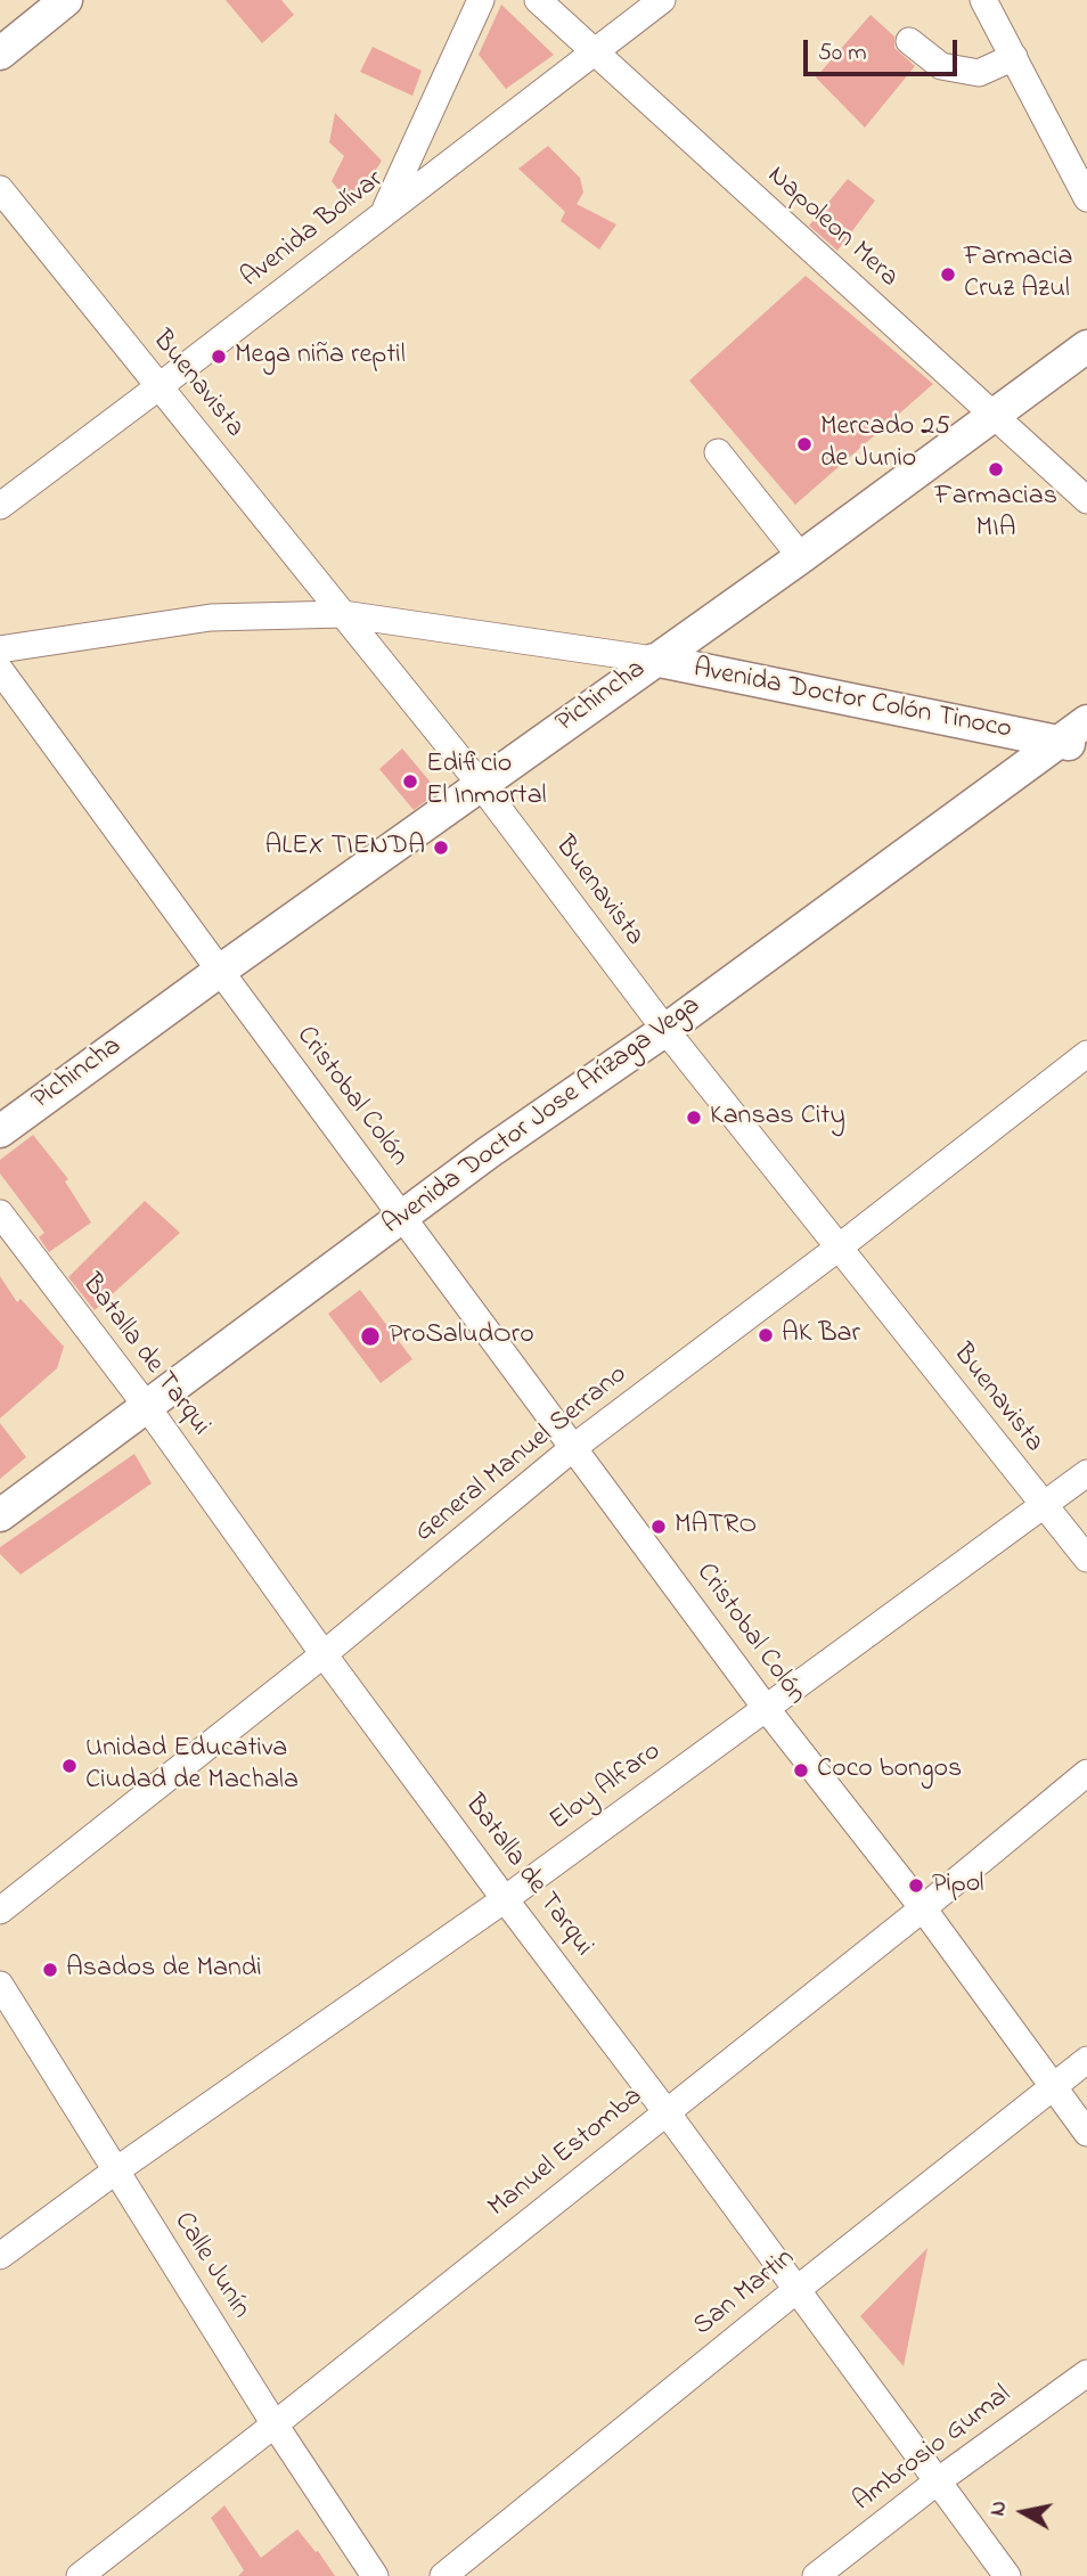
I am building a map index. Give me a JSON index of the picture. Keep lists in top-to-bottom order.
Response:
{
  "streets": {
    "main road": ["Pichincha", "Avenida Doctor Colón Tinoco", "Avenida Doctor Jose Arízaga Vega"],
    "street": [
      "Napoleon Mera",
      "Avenida Bolívar",
      "Buenavista",
      "Cristobal Colón",
      "Batalla de Tarqui",
      "General Manuel Serrano",
      "Eloy Alfaro",
      "Manuel Estomba",
      "Calle Junín",
      "San Martin",
      "Ambrosio Gumal"
    ]
  },
  "crossings": [
    ["Napoleon Mera", "Avenida Bolívar"],
    ["Napoleon Mera", "Pichincha"],
    ["Avenida Bolívar", "Buenavista"],
    ["Buenavista", "Pichincha"],
    ["Buenavista", "Avenida Doctor Colón Tinoco"],
    ["Buenavista", "Avenida Doctor Jose Arízaga Vega"],
    ["Buenavista", "General Manuel Serrano"],
    ["Buenavista", "Eloy Alfaro"],
    ["Pichincha", "Avenida Doctor Colón Tinoco"],
    ["Pichincha", "Cristobal Colón"],
    ["Avenida Doctor Colón Tinoco", "Avenida Doctor Jose Arízaga Vega"],
    ["Cristobal Colón", "Avenida Doctor Jose Arízaga Vega"],
    ["Cristobal Colón", "General Manuel Serrano"],
    ["Cristobal Colón", "Eloy Alfaro"],
    ["Cristobal Colón", "Manuel Estomba"],
    ["Cristobal Colón", "San Martin"],
    ["Avenida Doctor Jose Arízaga Vega", "Batalla de Tarqui"],
    ["Batalla de Tarqui", "General Manuel Serrano"],
    ["Batalla de Tarqui", "Eloy Alfaro"],
    ["Batalla de Tarqui", "Manuel Estomba"],
    ["Batalla de Tarqui", "San Martin"],
    ["Batalla de Tarqui", "Ambrosio Gumal"],
    ["Eloy Alfaro", "Calle Junín"],
    ["Manuel Estomba", "Calle Junín"]
  ],
  "places": [
    "Farmacia Cruz Azul",
    "Mega niña reptil",
    "Mercado 25 de Junio",
    "Farmacias MIA",
    "Edificio El Inmortal",
    "ALEX TIENDA",
    "Kansas City",
    "AK Bar",
    "ProSaludOro",
    "MATRO",
    "Unidad Educativa Ciudad de Machala",
    "Coco bongos",
    "Pipol",
    "Asados de Mandi"
  ],
  "scale_bar": "50 m",
  "north": "left"
}
